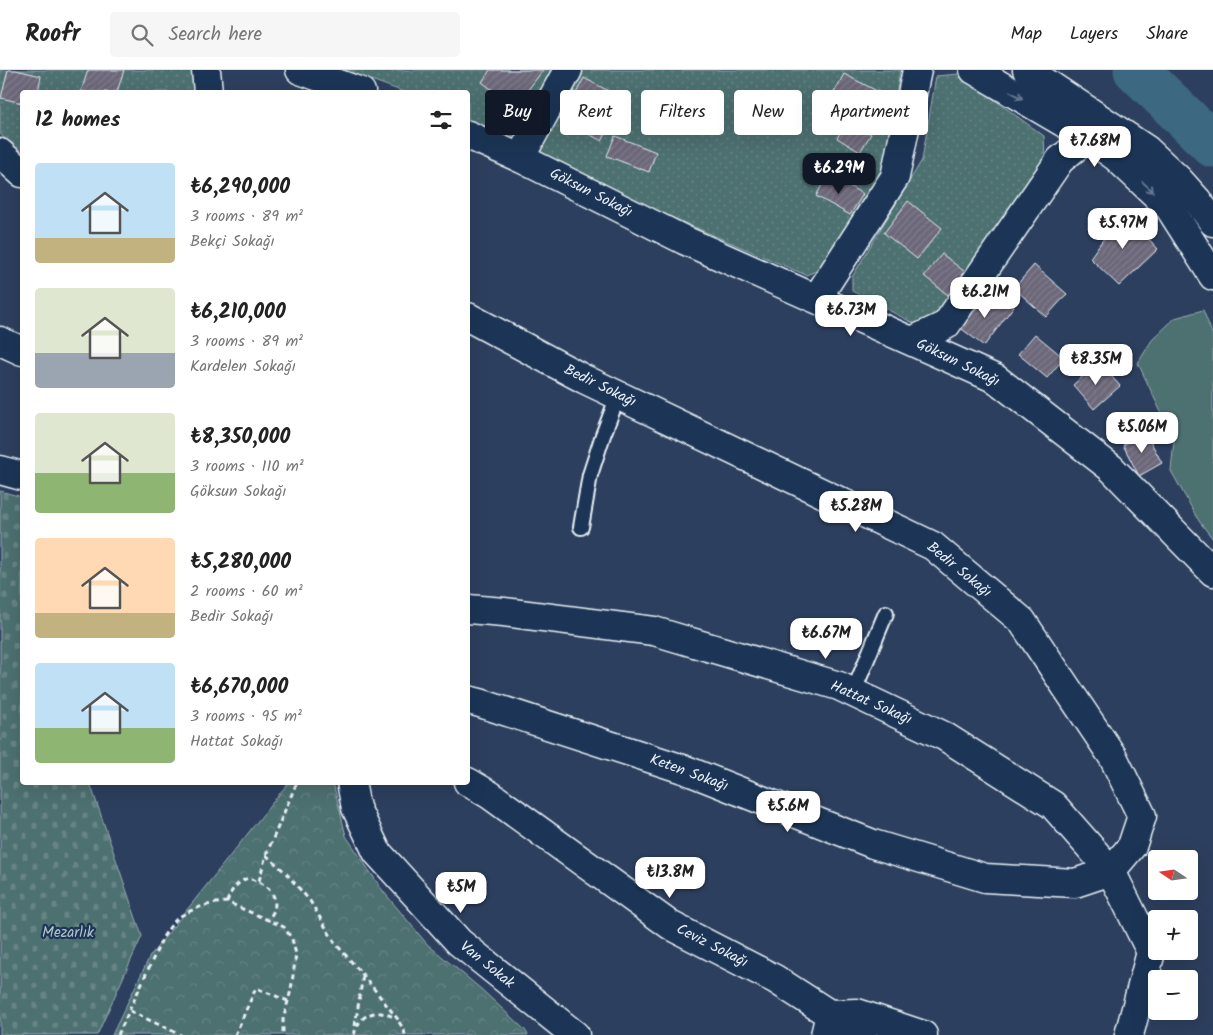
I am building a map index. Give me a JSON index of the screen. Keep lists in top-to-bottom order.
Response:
{
  "streets": {
    "street": [
      "Göksun Sokağı",
      "Bedir Sokağı",
      "Hattat Sokağı",
      "Keten Sokağı",
      "Ceviz Sokağı",
      "Van Sokak"
    ]
  },
  "crossings": [
    ["Bedir Sokağı", "Hattat Sokağı"],
    ["Bedir Sokağı", "Keten Sokağı"],
    ["Hattat Sokağı", "Keten Sokağı"]
  ],
  "parks": ["Mezarlık"],
  "north": "left",
  "page": {
    "header": "Roofr",
    "search": "Search here",
    "nav": ["Map", "Layers", "Share"],
    "chip": [
      "Buy",
      "Rent",
      "Filters",
      "New",
      "Apartment"
    ],
    "heading": "12 homes",
    "price": [
      "₺7.68M",
      "₺6.29M",
      "₺5.97M",
      "₺6.21M",
      "₺6.73M",
      "₺8.35M",
      "₺5.06M",
      "₺5.28M",
      "₺6.67M",
      "₺5.6M",
      "₺13.8M",
      "₺5M"
    ],
    "list": [
      {
        "name": "₺6,290,000",
        "note": "3 rooms · 89 m² · Bekçi Sokağı"
      },
      {
        "name": "₺6,210,000",
        "note": "3 rooms · 89 m² · Kardelen Sokağı"
      },
      {
        "name": "₺8,350,000",
        "note": "3 rooms · 110 m² · Göksun Sokağı"
      },
      {
        "name": "₺5,280,000",
        "note": "2 rooms · 60 m² · Bedir Sokağı"
      },
      {
        "name": "₺6,670,000",
        "note": "3 rooms · 95 m² · Hattat Sokağı"
      }
    ],
    "map_buttons": ["+", "−"]
  }
}
